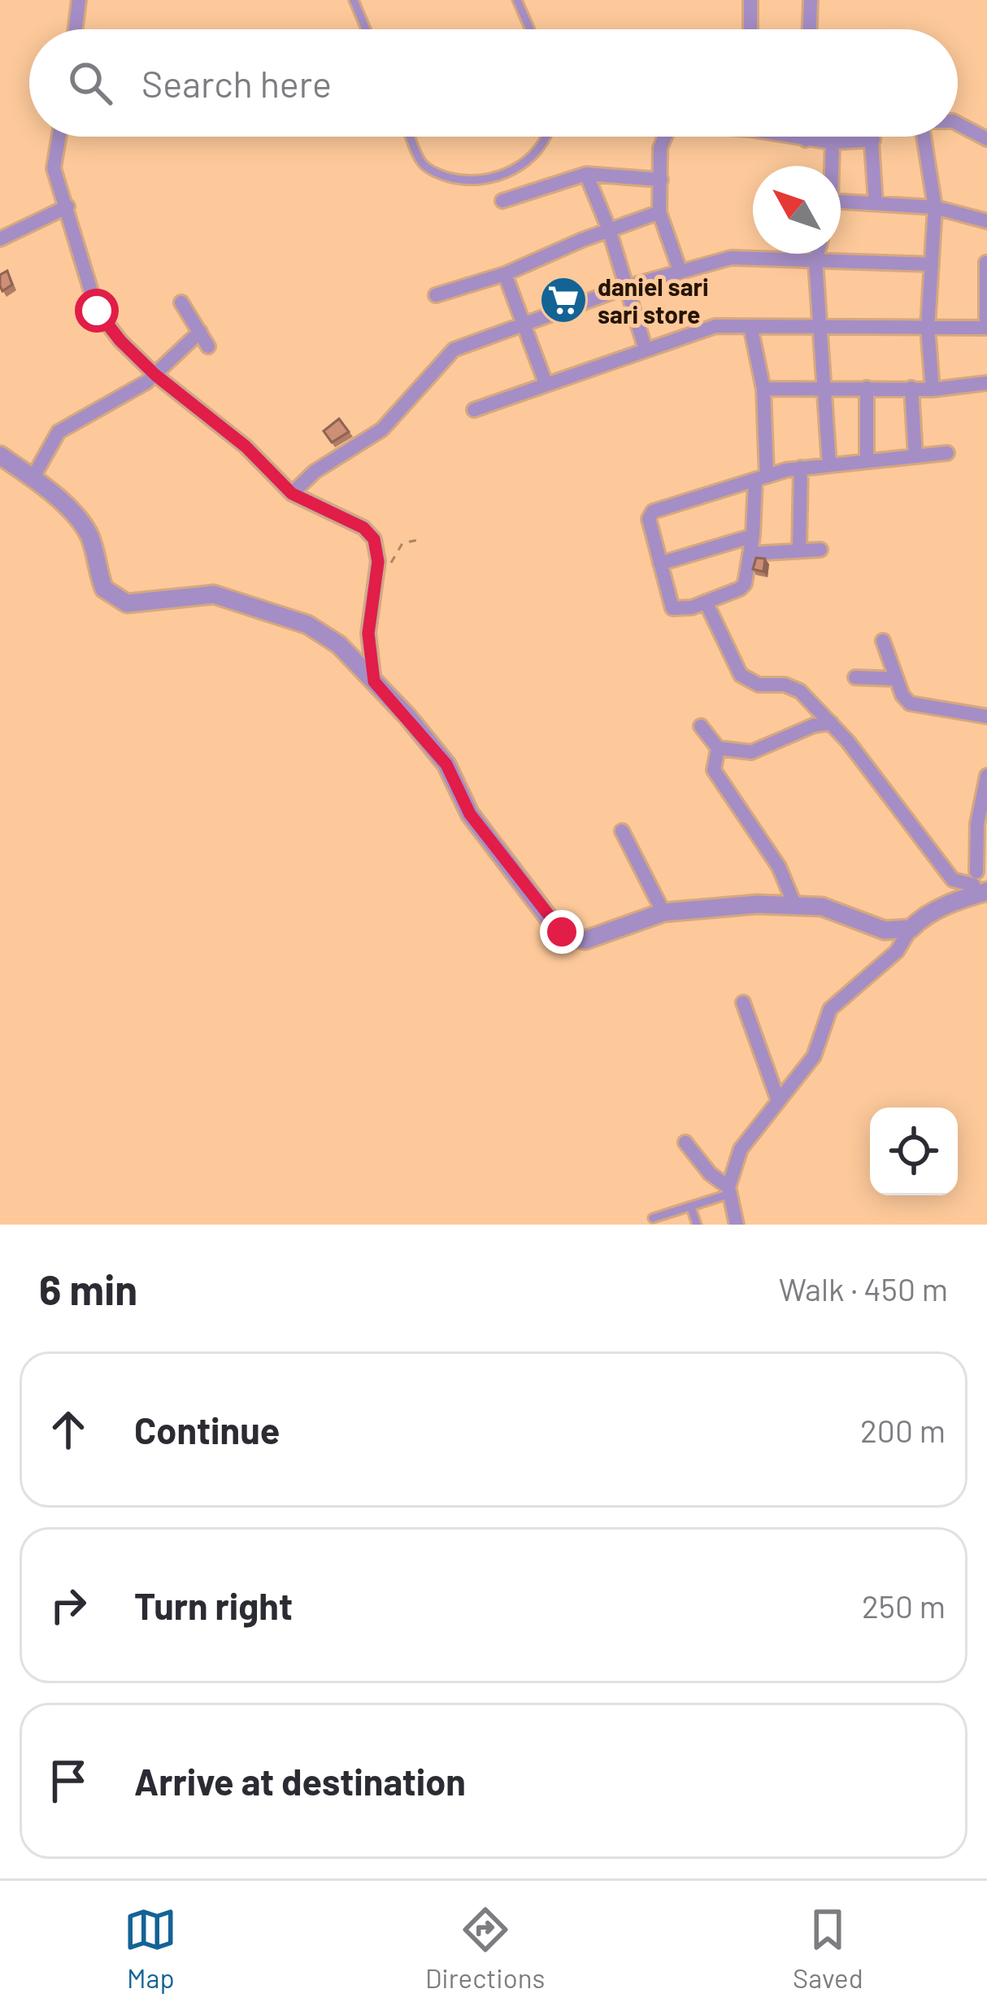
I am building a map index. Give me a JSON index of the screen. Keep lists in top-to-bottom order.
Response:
{
  "places": {
    "supermarket": ["daniel sari sari store"]
  },
  "north": "top left",
  "page": {
    "search": "Search here",
    "heading": ["6 min", "Walk · 450 m"],
    "list": [
      ["Continue", "200 m"],
      ["Turn right", "250 m"],
      "Arrive at destination"
    ],
    "nav": ["Map", "Directions", "Saved"]
  }
}
